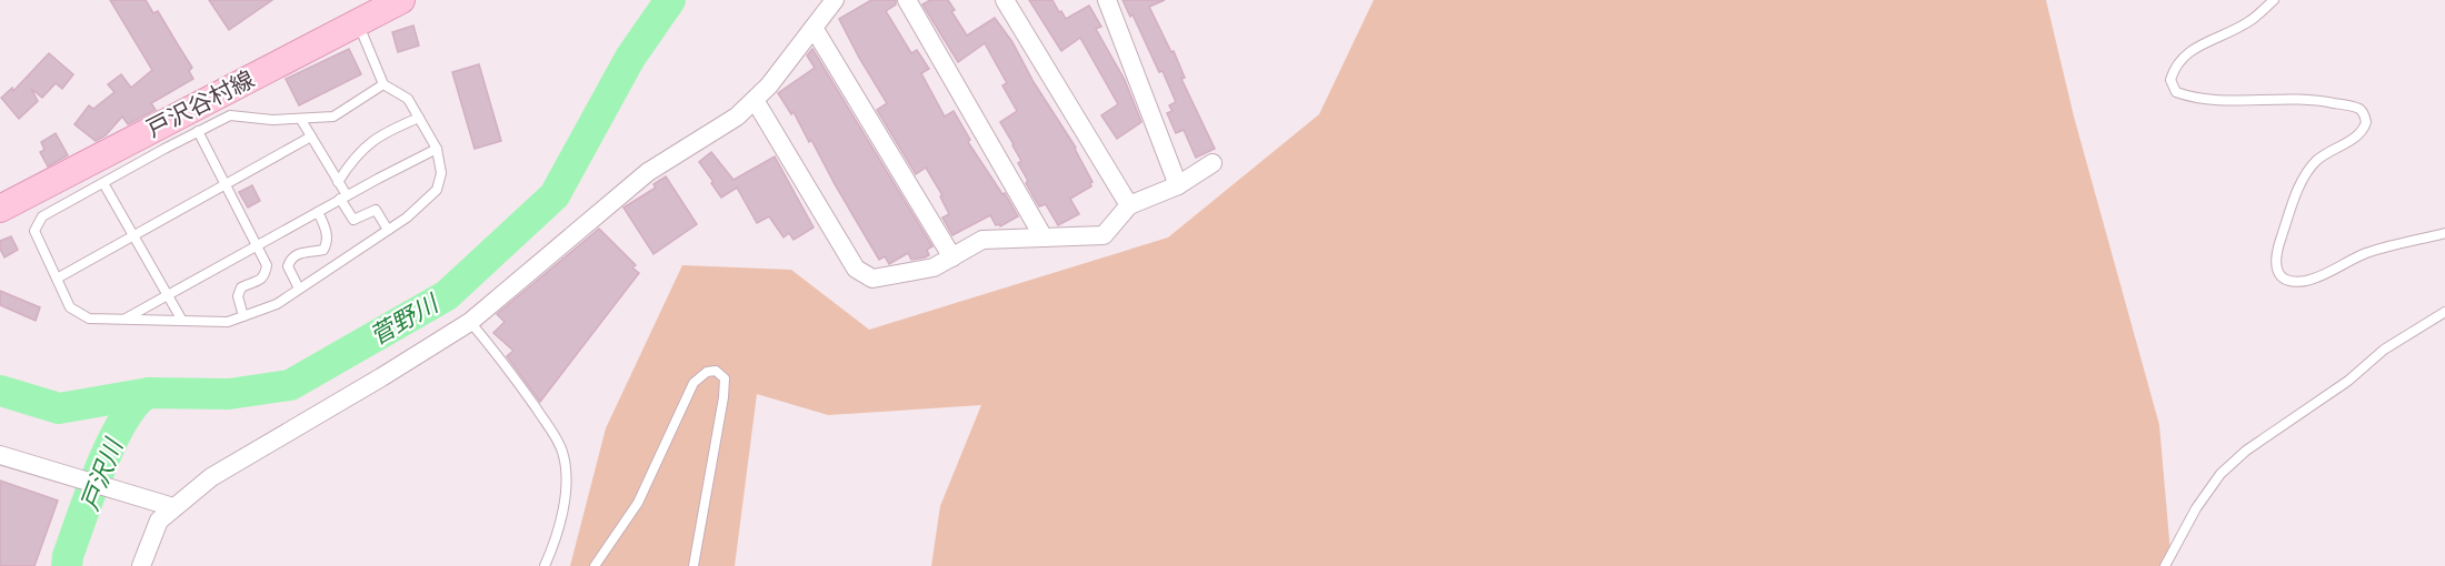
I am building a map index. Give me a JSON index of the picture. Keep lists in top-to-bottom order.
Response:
{
  "streets": {
    "main road": ["戸沢谷村線"]
  },
  "water": ["菅野川", "戸沢川"]
}
